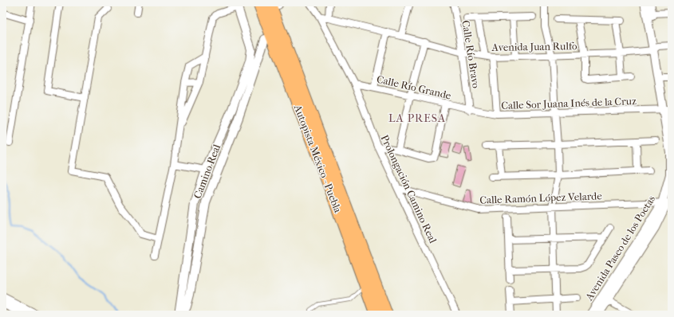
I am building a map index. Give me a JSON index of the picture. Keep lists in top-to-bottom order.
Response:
{
  "streets": {
    "highway": ["Autopista México - Puebla"],
    "street": [
      "Avenida Juan Rulfo",
      "Calle Río Bravo",
      "Calle Río Grande",
      "Calle Sor Juana Inés de la Cruz",
      "Camino Real",
      "Prolongación Camino Real",
      "Calle Ramón López Velarde",
      "Avenida Paseo de los Poetas"
    ]
  },
  "crossings": [
    ["Avenida Juan Rulfo", "Calle Río Bravo"],
    ["Avenida Juan Rulfo", "Prolongación Camino Real"],
    ["Avenida Juan Rulfo", "Avenida Paseo de los Poetas"],
    ["Calle Río Bravo", "Calle Río Grande"],
    ["Calle Río Bravo", "Calle Sor Juana Inés de la Cruz"],
    ["Calle Río Grande", "Calle Sor Juana Inés de la Cruz"],
    ["Calle Río Grande", "Prolongación Camino Real"],
    ["Calle Sor Juana Inés de la Cruz", "Avenida Paseo de los Poetas"],
    ["Prolongación Camino Real", "Calle Ramón López Velarde"],
    ["Calle Ramón López Velarde", "Avenida Paseo de los Poetas"]
  ],
  "districts": ["LA PRESA"]
}
